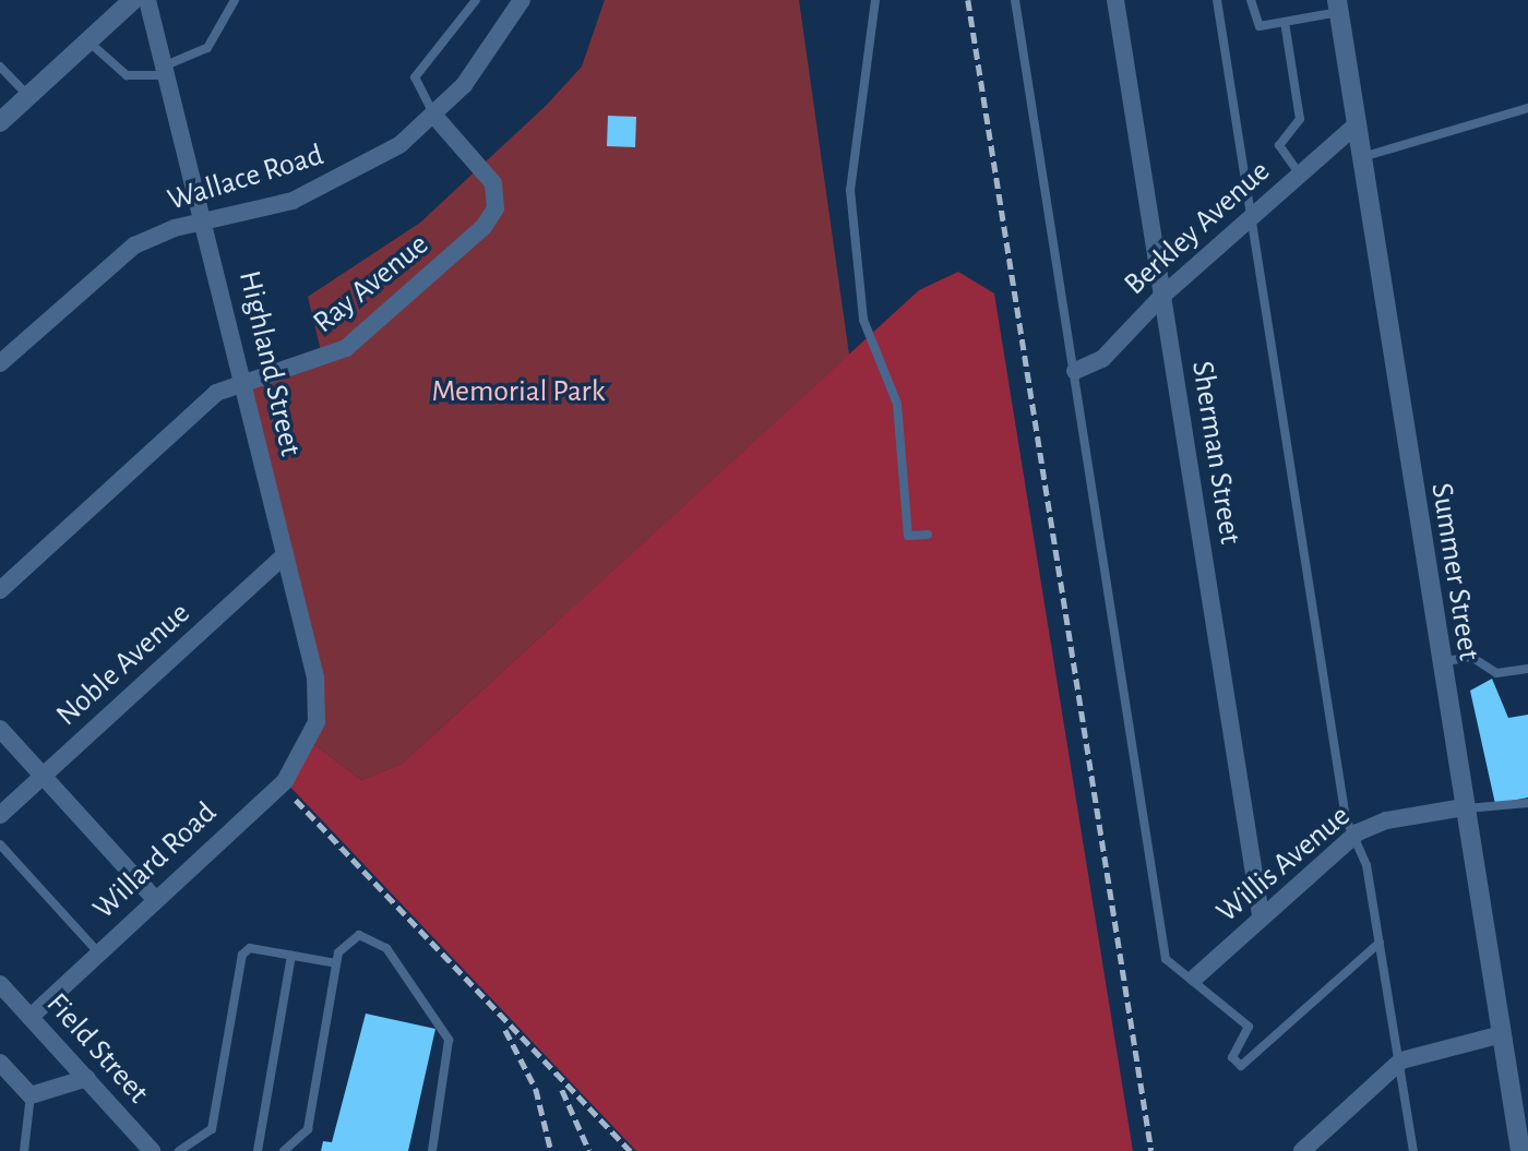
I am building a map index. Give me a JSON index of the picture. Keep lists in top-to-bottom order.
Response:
{
  "streets": {
    "street": [
      "Wallace Road",
      "Berkley Avenue",
      "Ray Avenue",
      "Highland Street",
      "Sherman Street",
      "Summer Street",
      "Noble Avenue",
      "Willard Road",
      "Willis Avenue",
      "Field Street"
    ]
  },
  "crossings": [
    ["Wallace Road", "Ray Avenue"],
    ["Wallace Road", "Highland Street"],
    ["Berkley Avenue", "Sherman Street"],
    ["Berkley Avenue", "Summer Street"],
    ["Ray Avenue", "Highland Street"],
    ["Highland Street", "Noble Avenue"],
    ["Highland Street", "Willard Road"],
    ["Sherman Street", "Willis Avenue"],
    ["Summer Street", "Willis Avenue"],
    ["Willard Road", "Field Street"]
  ],
  "parks": ["Memorial Park"]
}
